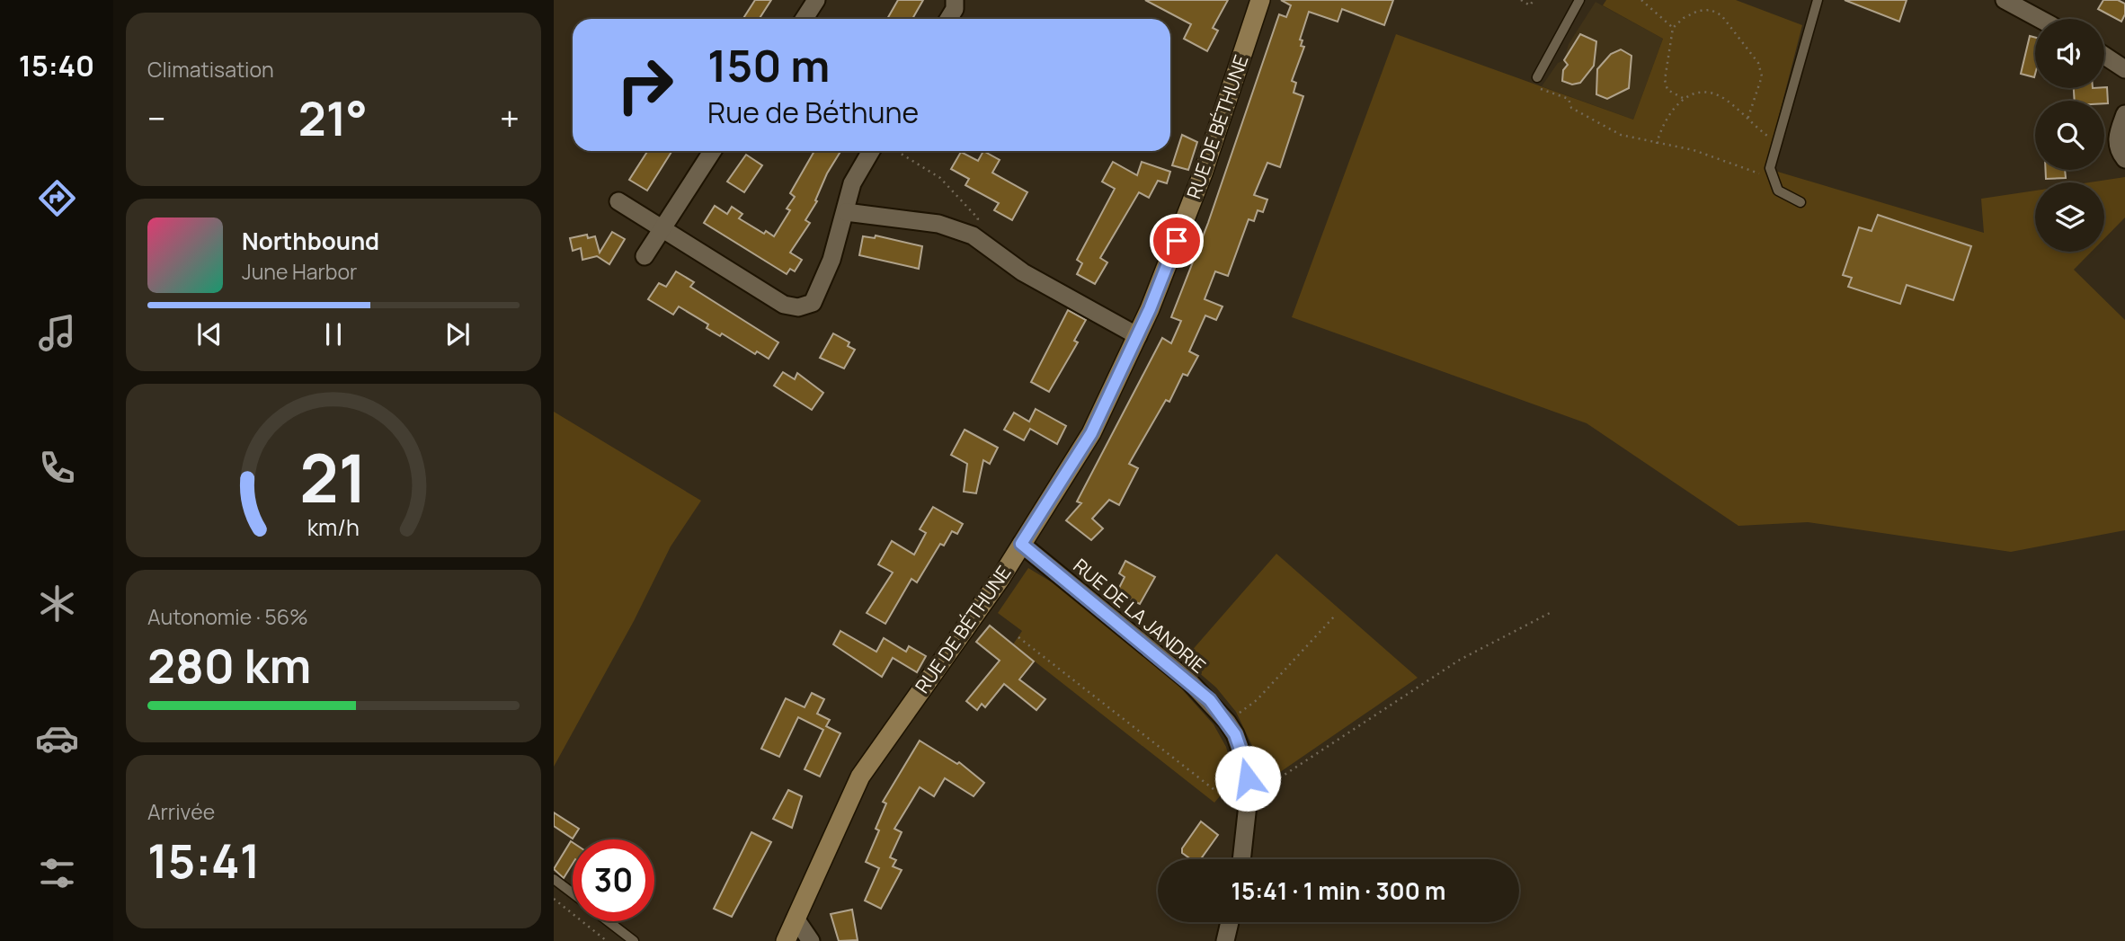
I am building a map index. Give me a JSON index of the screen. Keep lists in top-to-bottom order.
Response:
{
  "streets": {
    "street": ["RUE DE BÉTHUNE", "RUE DE LA JANDRIE"]
  },
  "crossings": [
    ["RUE DE BÉTHUNE", "RUE DE LA JANDRIE"]
  ],
  "page": {
    "tabs": "15:40",
    "tile": [
      "Climatisation",
      ["Autonomie · 56%", "280 km"],
      ["Arrivée", "15:41"]
    ],
    "turn": ["150 m", "Rue de Béthune"],
    "heat": ["−", "21°", "+"],
    "song": ["Northbound", "June Harbor"],
    "limit": "30",
    "trip": "15:41 · 1 min · 300 m",
    "gauge": ["21", "km/h"]
  }
}
